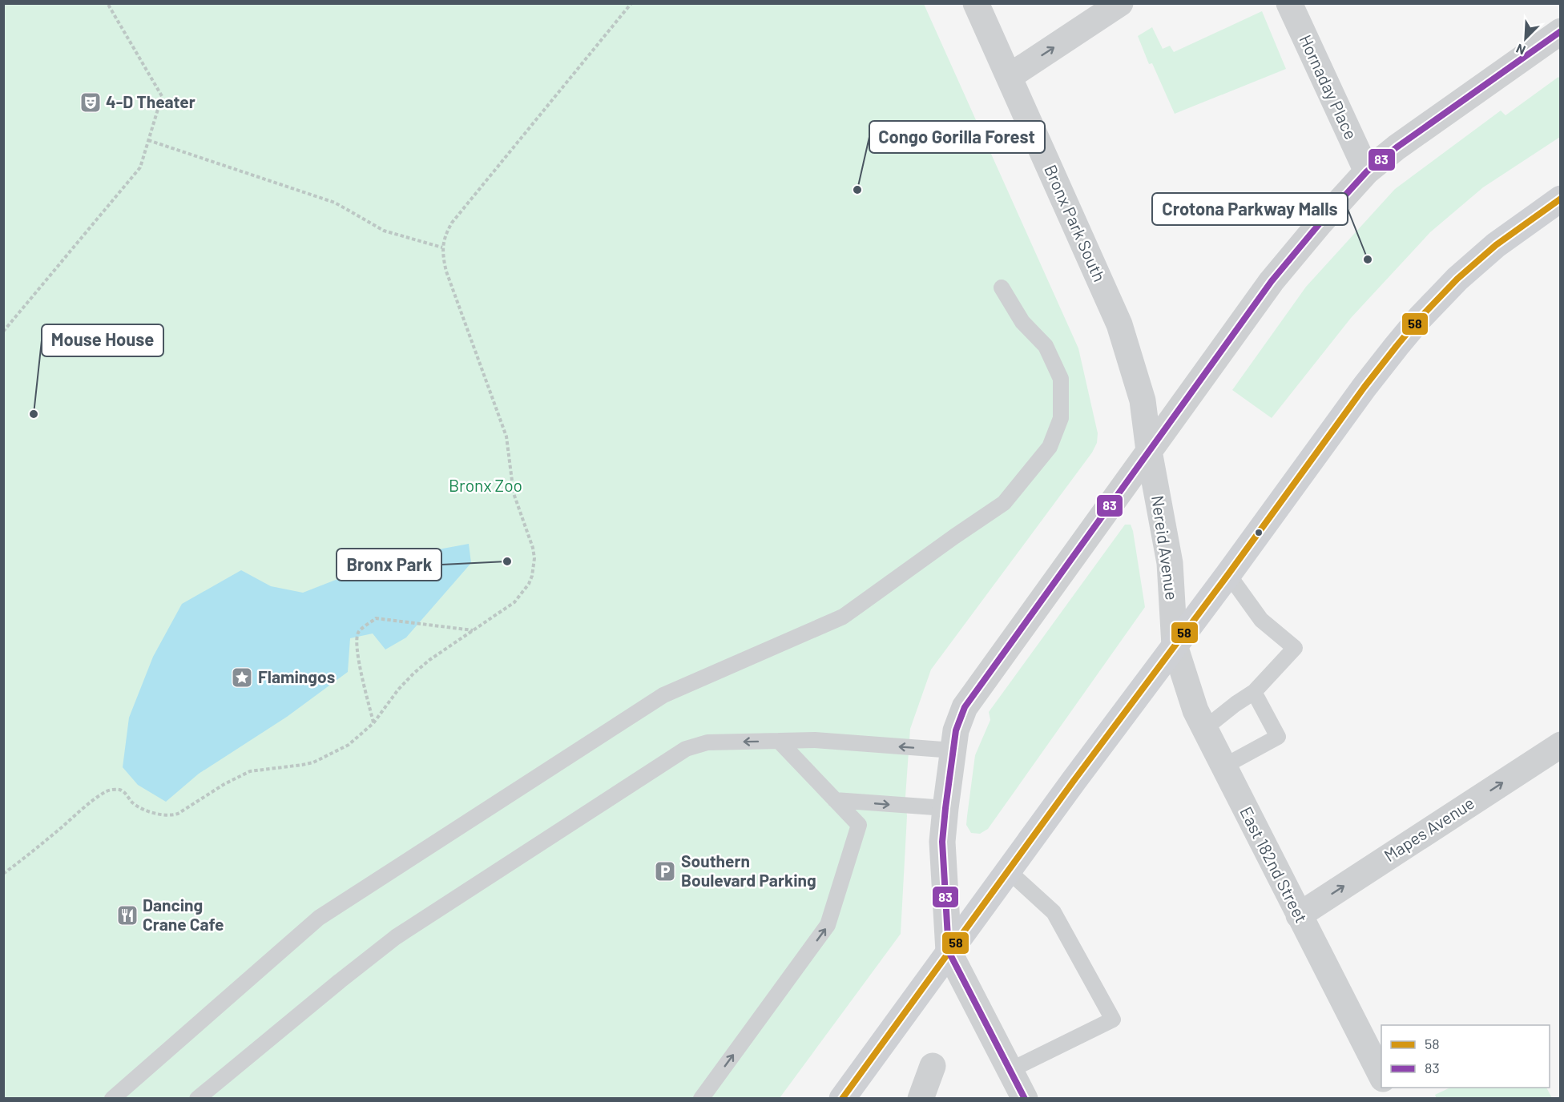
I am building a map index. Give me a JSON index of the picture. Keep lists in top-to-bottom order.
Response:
{
  "streets": {
    "street": [
      "Hornaday Place",
      "Bronx Park South",
      "Nereid Avenue",
      "Mapes Avenue",
      "East 182nd Street"
    ]
  },
  "crossings": [
    ["Bronx Park South", "Nereid Avenue"],
    ["Nereid Avenue", "East 182nd Street"],
    ["Mapes Avenue", "East 182nd Street"]
  ],
  "one_way": ["Mapes Avenue"],
  "parks": ["Bronx Zoo"],
  "places": {
    "theatre": ["4-D Theater"],
    "other": [
      "Congo Gorilla Forest",
      "Crotona Parkway Malls",
      "Mouse House",
      "Bronx Park"
    ],
    "place": ["Flamingos"],
    "parking": ["Southern Boulevard Parking"],
    "restaurant": ["Dancing Crane Cafe"]
  },
  "lines": ["transit line 83", "transit line 58"],
  "legend": ["58", "83"],
  "north": "bottom left"
}
